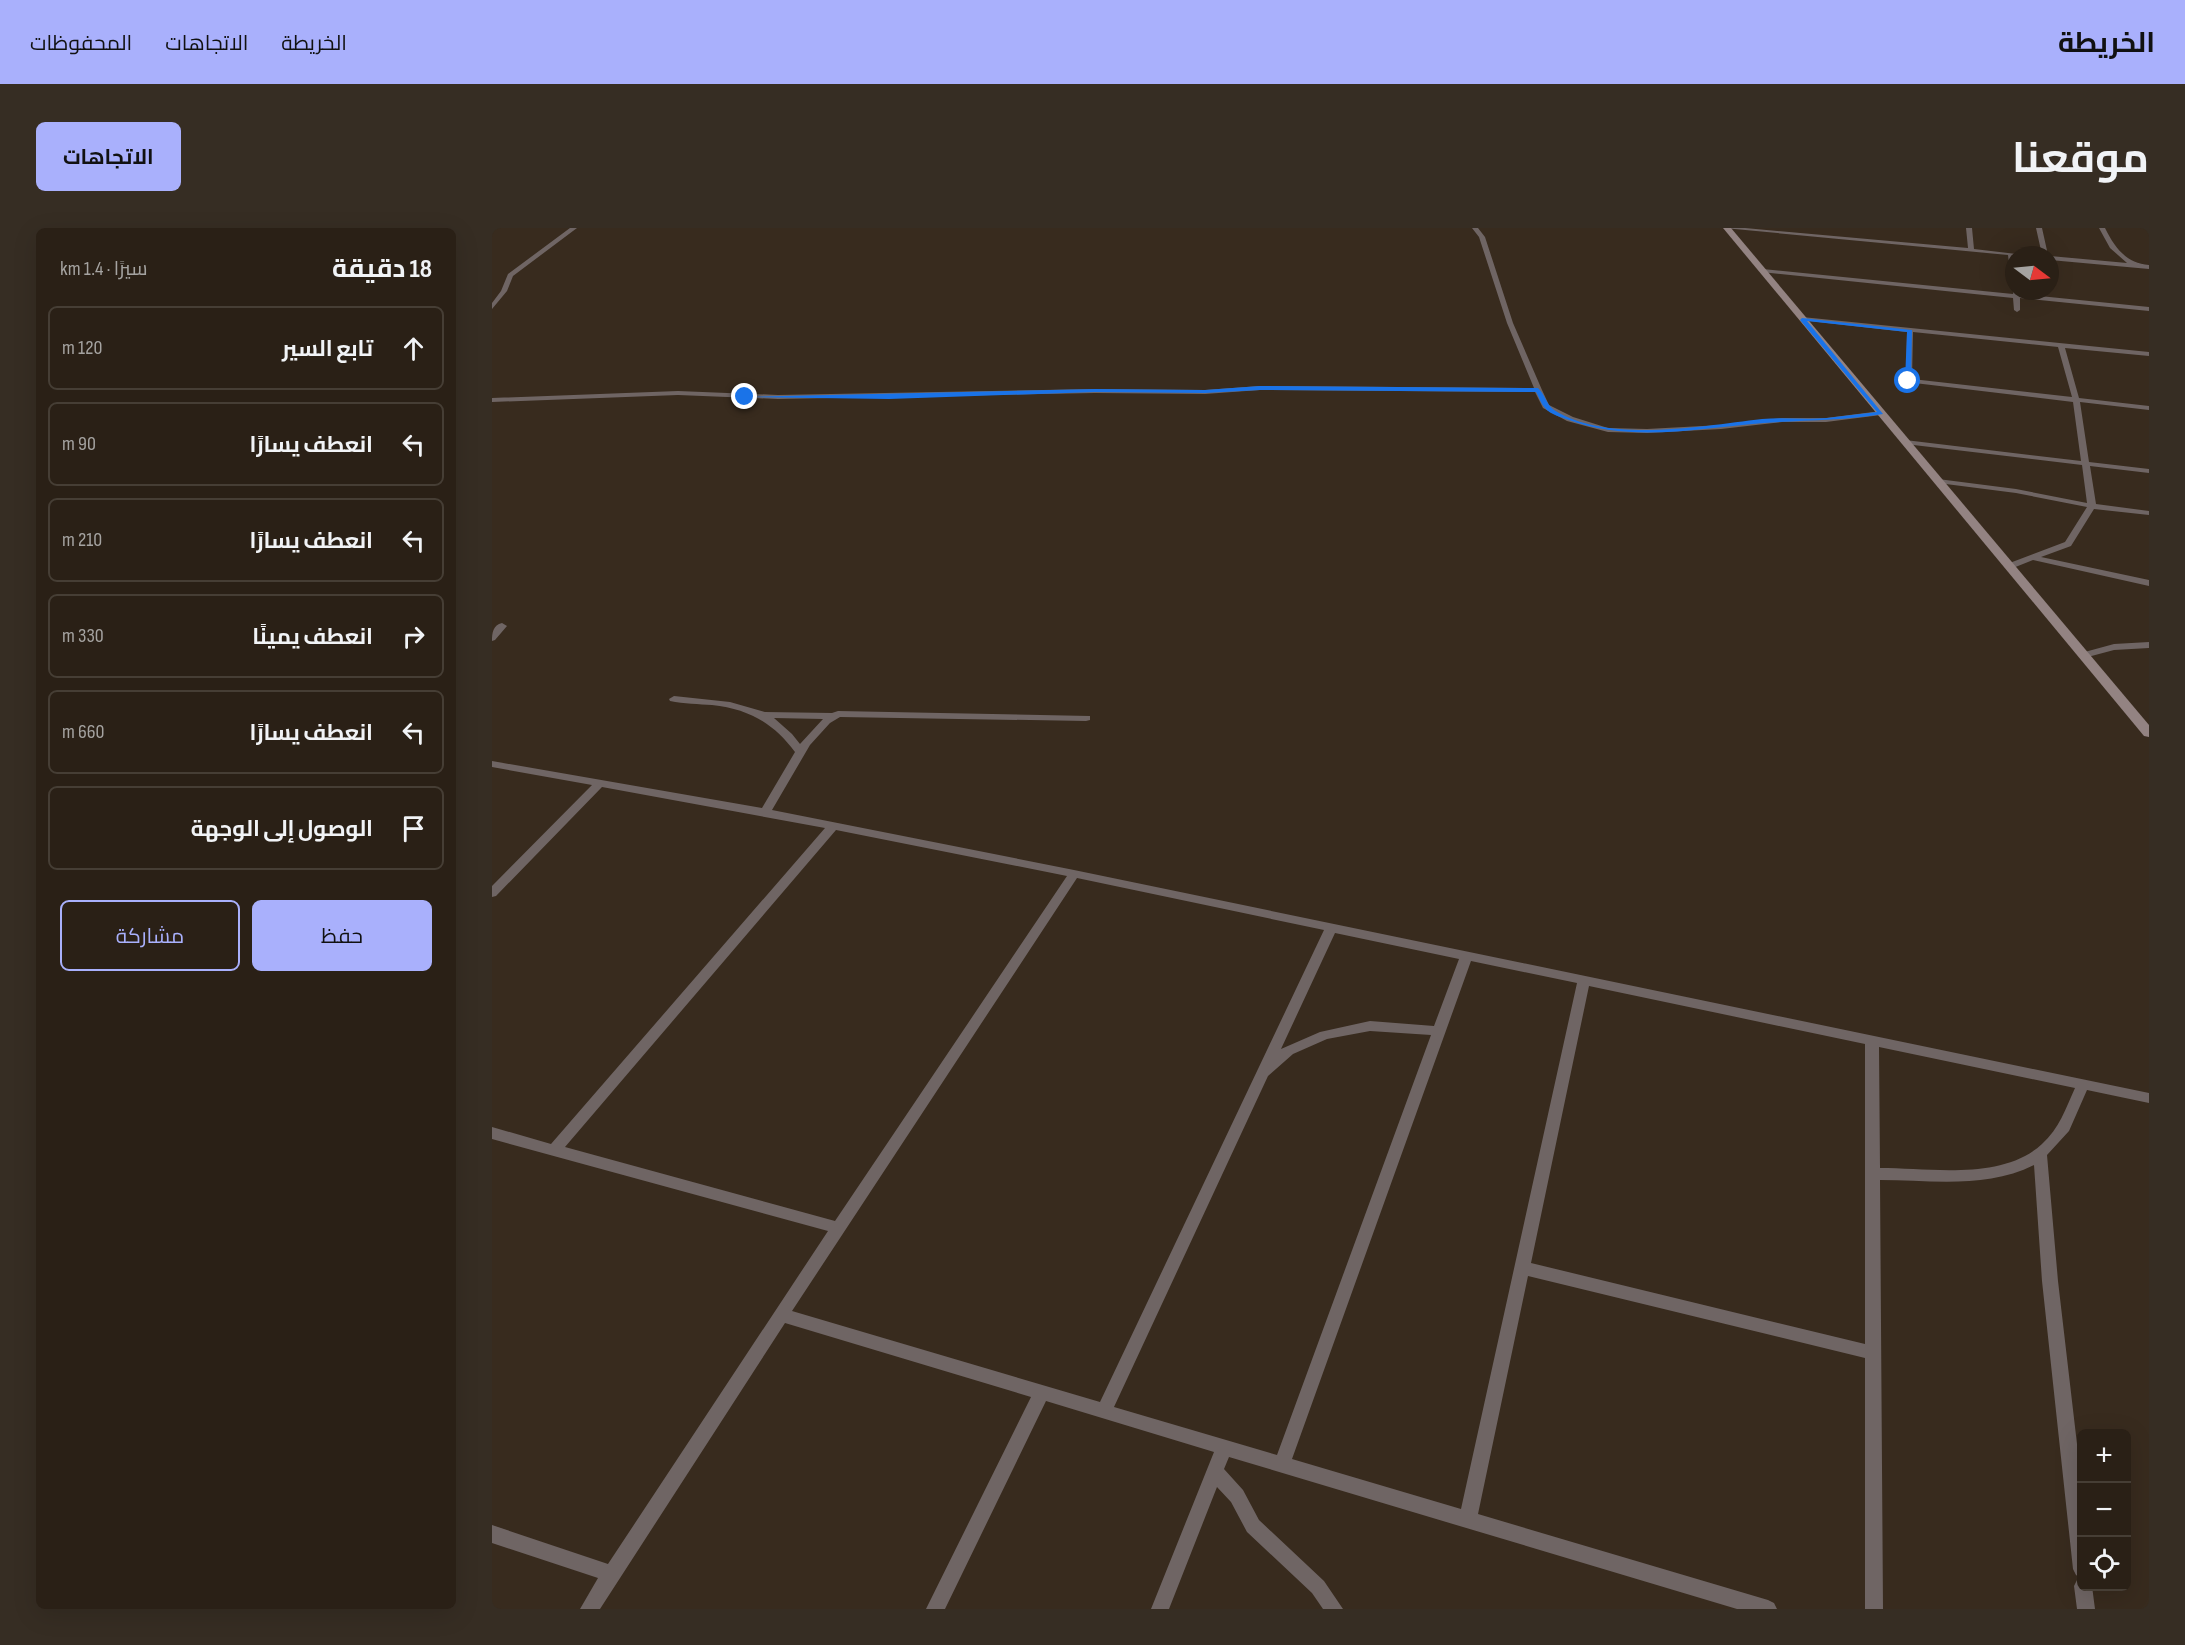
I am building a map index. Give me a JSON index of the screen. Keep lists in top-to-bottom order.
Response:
{
  "north": "right",
  "page": {
    "header": "الخريطة",
    "nav": ["الخريطة", "الاتجاهات", "المحفوظات"],
    "title": "موقعنا",
    "buttons": [
      "الاتجاهات",
      ["حفظ", "مشاركة"]
    ],
    "heading": ["18 دقيقة", "سيرًا · 1.4 km"],
    "list": [
      ["تابع السير", "120 m"],
      ["انعطف يسارًا", "90 m"],
      ["انعطف يسارًا", "210 m"],
      ["انعطف يمينًا", "330 m"],
      ["انعطف يسارًا", "660 m"],
      "الوصول إلى الوجهة"
    ],
    "map_buttons": ["+", "−"]
  }
}
